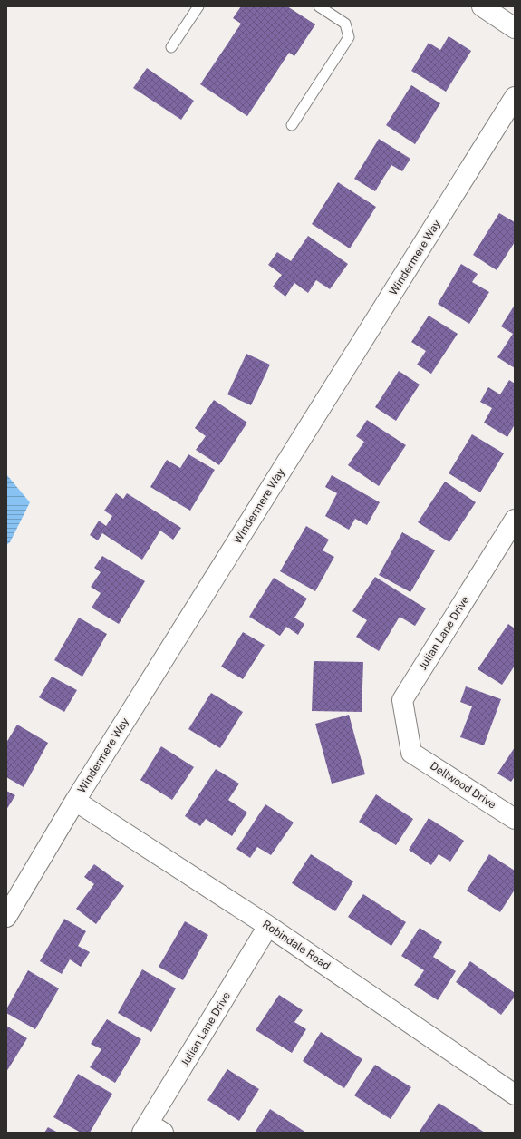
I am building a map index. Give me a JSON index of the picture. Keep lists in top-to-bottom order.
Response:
{
  "streets": {
    "street": [
      "Windermere Way",
      "Julian Lane Drive",
      "Dellwood Drive",
      "Robindale Road"
    ]
  },
  "crossings": [
    ["Windermere Way", "Robindale Road"],
    ["Julian Lane Drive", "Dellwood Drive"],
    ["Julian Lane Drive", "Robindale Road"]
  ]
}
